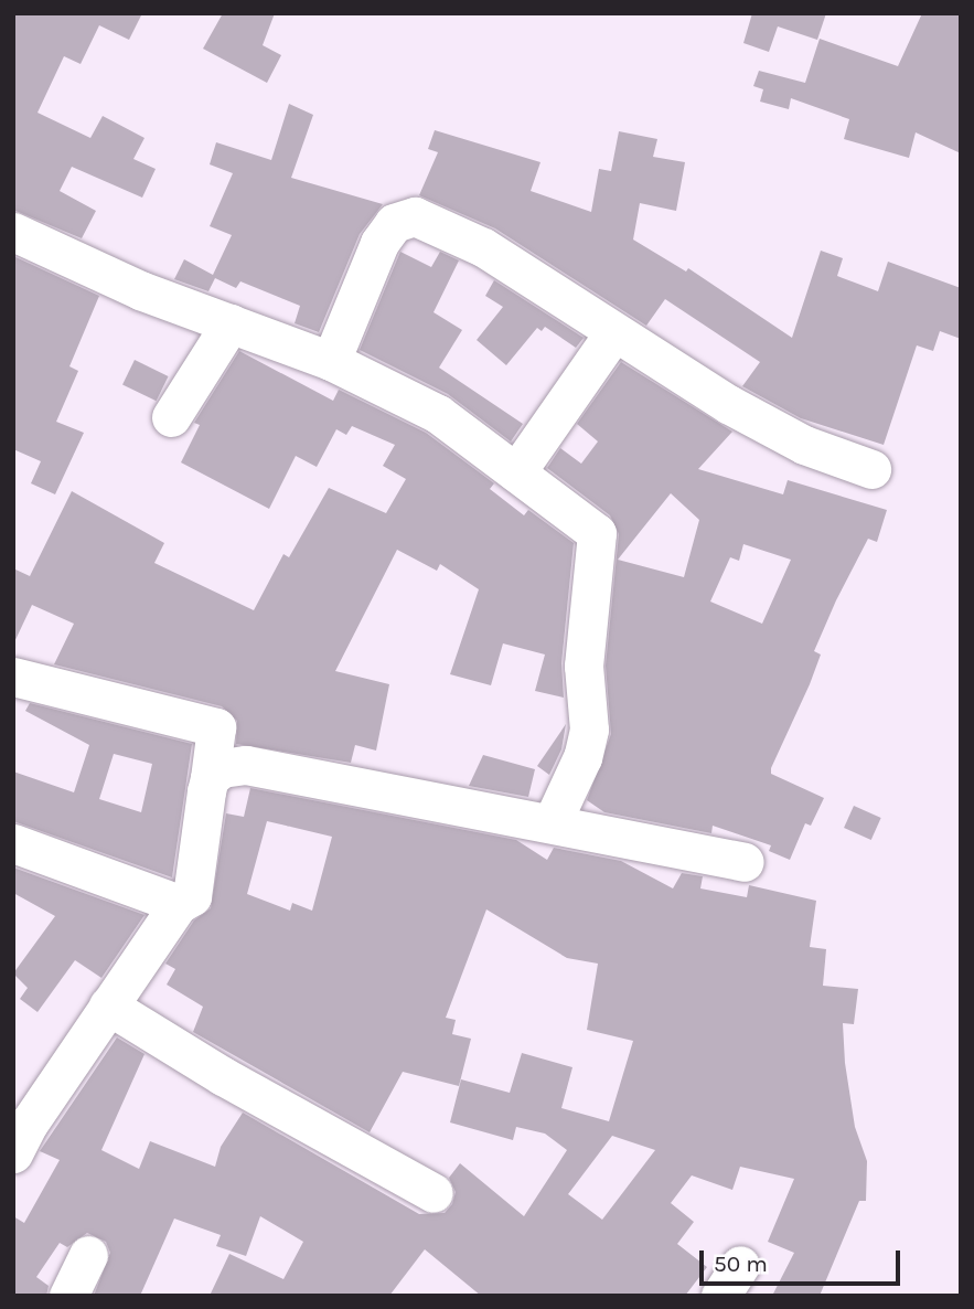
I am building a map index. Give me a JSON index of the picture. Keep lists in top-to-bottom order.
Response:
{
  "scale_bar": "50 m"
}
